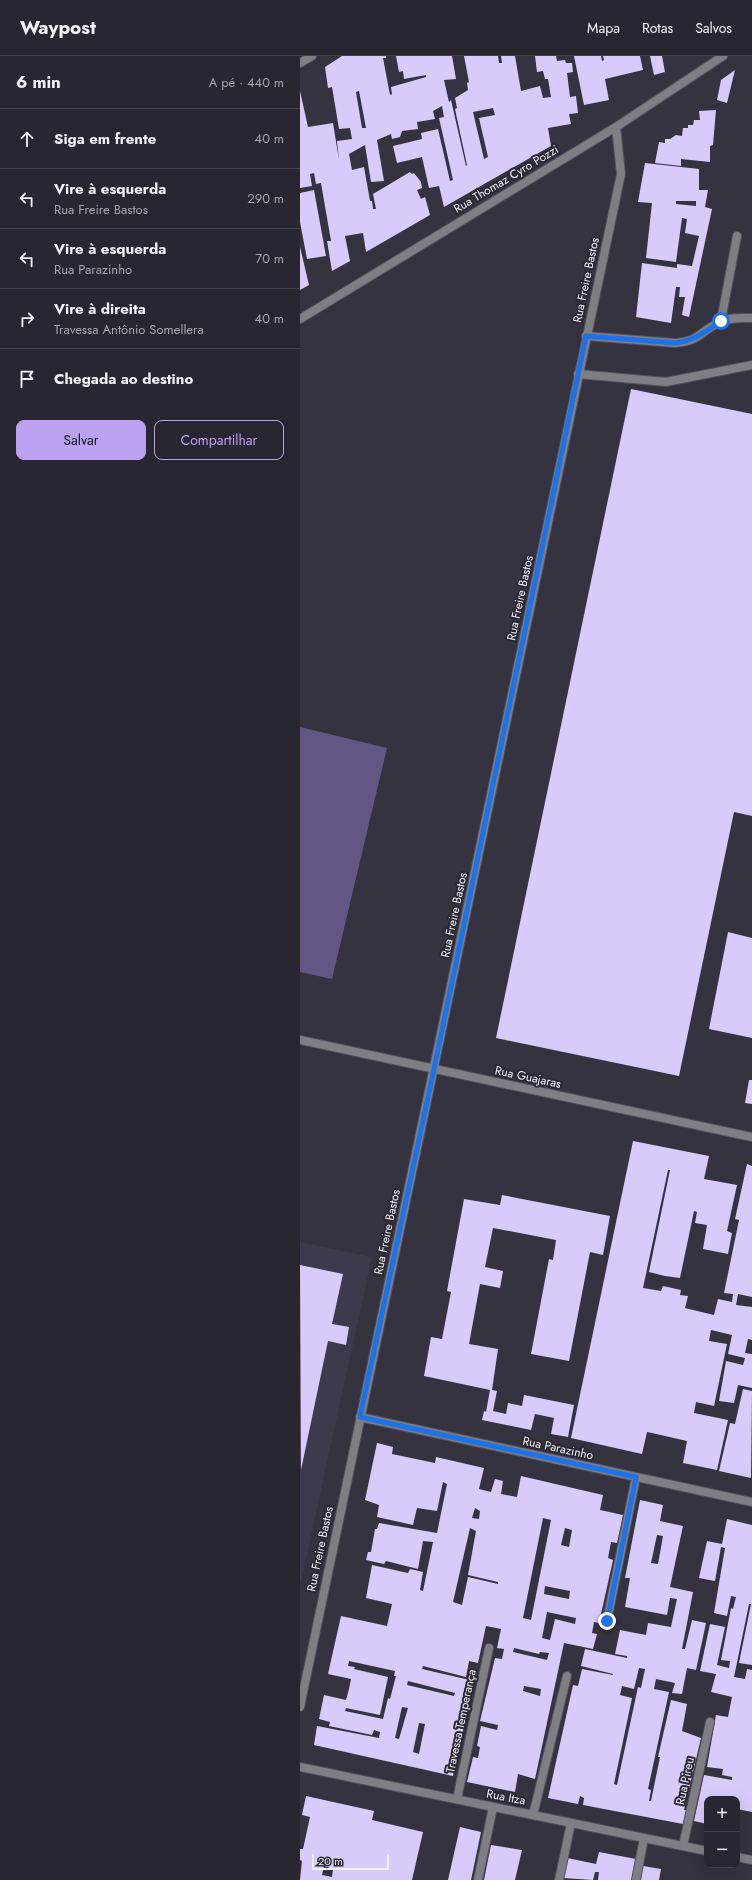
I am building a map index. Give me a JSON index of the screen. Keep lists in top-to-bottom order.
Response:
{
  "streets": {
    "street": [
      "Rua Thomaz Cyro Pozzi",
      "Rua Freire Bastos",
      "Rua Guajaras",
      "Rua Parazinho",
      "Travessa Temperança",
      "Rua Pireu",
      "Rua Itza"
    ]
  },
  "crossings": [
    ["Rua Thomaz Cyro Pozzi", "Rua Freire Bastos"],
    ["Rua Freire Bastos", "Rua Guajaras"],
    ["Rua Freire Bastos", "Rua Parazinho"],
    ["Travessa Temperança", "Rua Itza"],
    ["Rua Pireu", "Rua Itza"]
  ],
  "scale_bar": "20 m",
  "page": {
    "header": "Waypost",
    "nav": ["Mapa", "Rotas", "Salvos"],
    "heading": ["6 min", "A pé · 440 m"],
    "list": [
      ["Siga em frente", "40 m"],
      ["Vire à esquerda", "Rua Freire Bastos", "290 m"],
      ["Vire à esquerda", "Rua Parazinho", "70 m"],
      ["Vire à direita", "Travessa Antônio Somellera", "40 m"],
      "Chegada ao destino"
    ],
    "buttons": ["Salvar", "Compartilhar"],
    "map_buttons": ["+", "−"],
    "scale": "20 m"
  }
}
